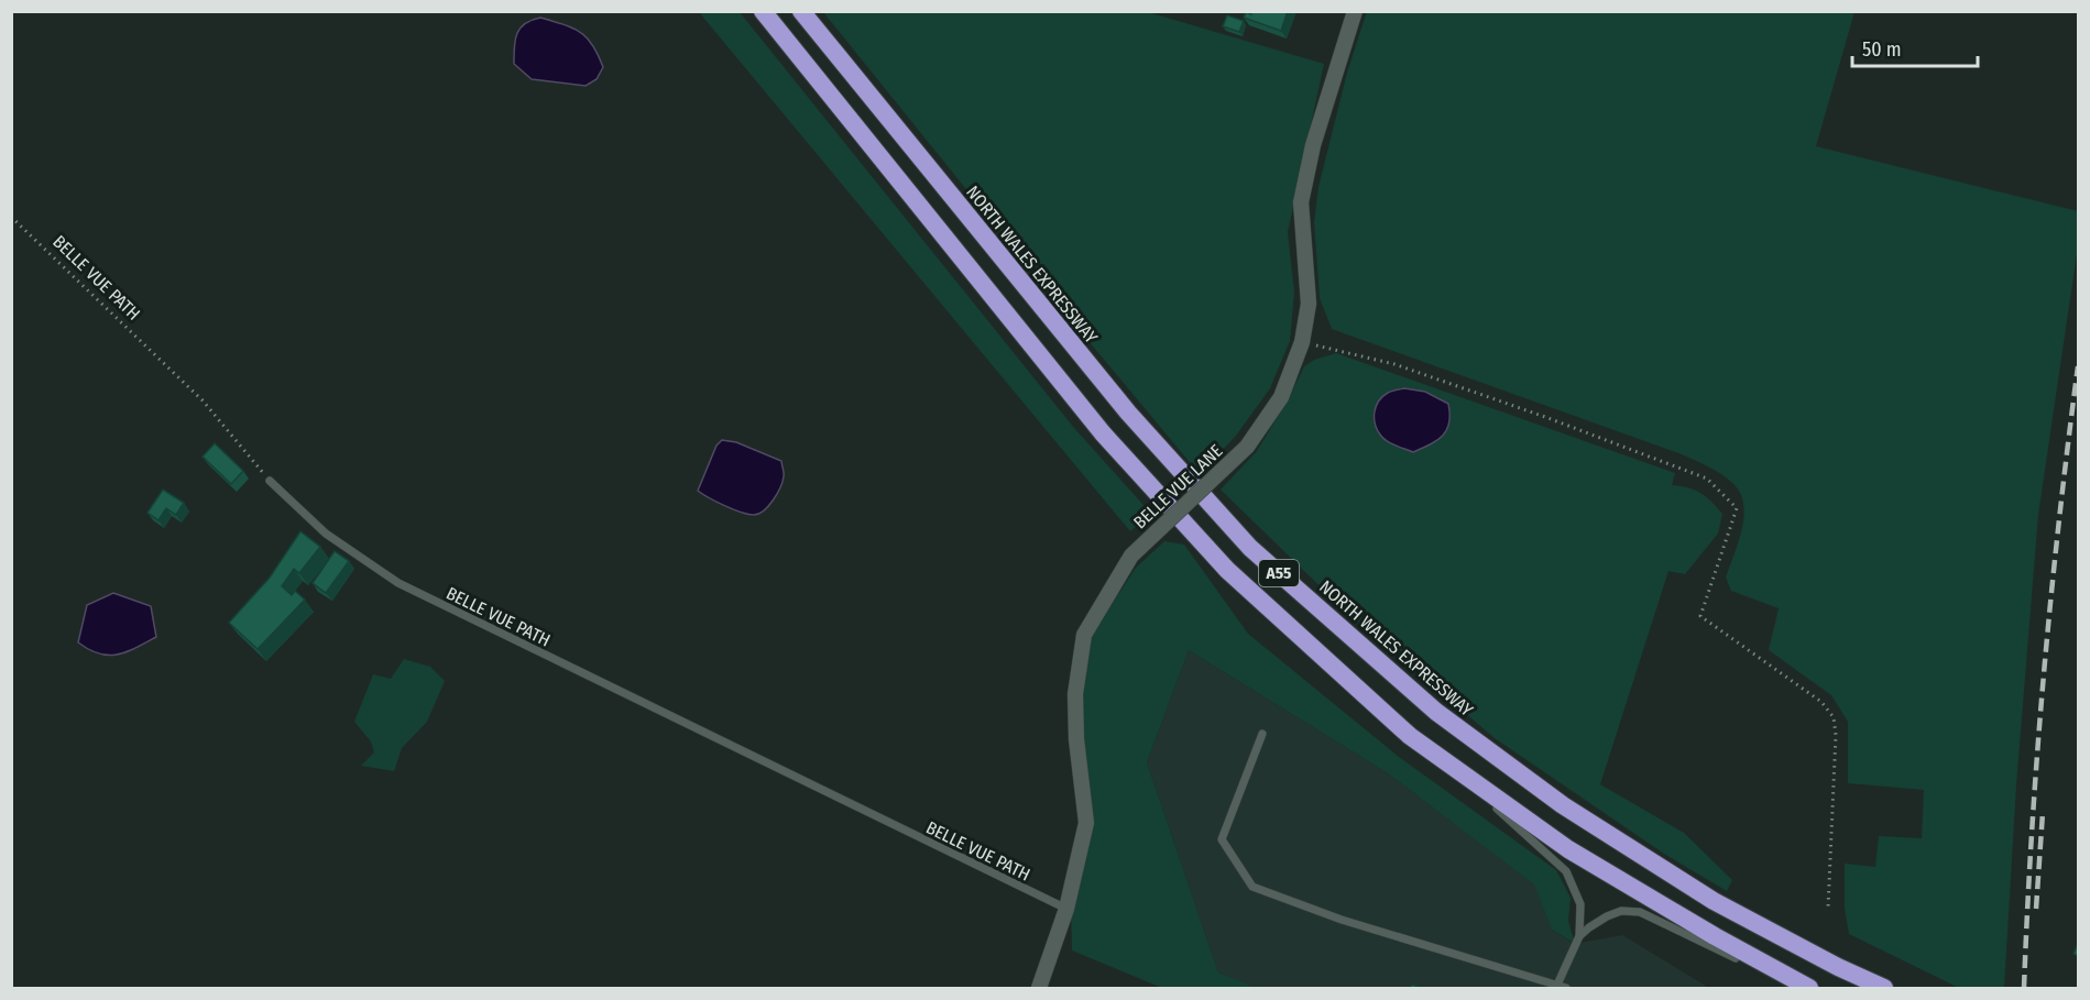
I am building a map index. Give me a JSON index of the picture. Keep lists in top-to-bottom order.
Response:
{
  "streets": {
    "highway": ["NORTH WALES EXPRESSWAY", "A55"],
    "street": ["BELLE VUE LANE"],
    "lane": ["BELLE VUE PATH"]
  },
  "crossings": [
    ["BELLE VUE PATH", "BELLE VUE LANE"]
  ],
  "scale_bar": "50 m"
}
